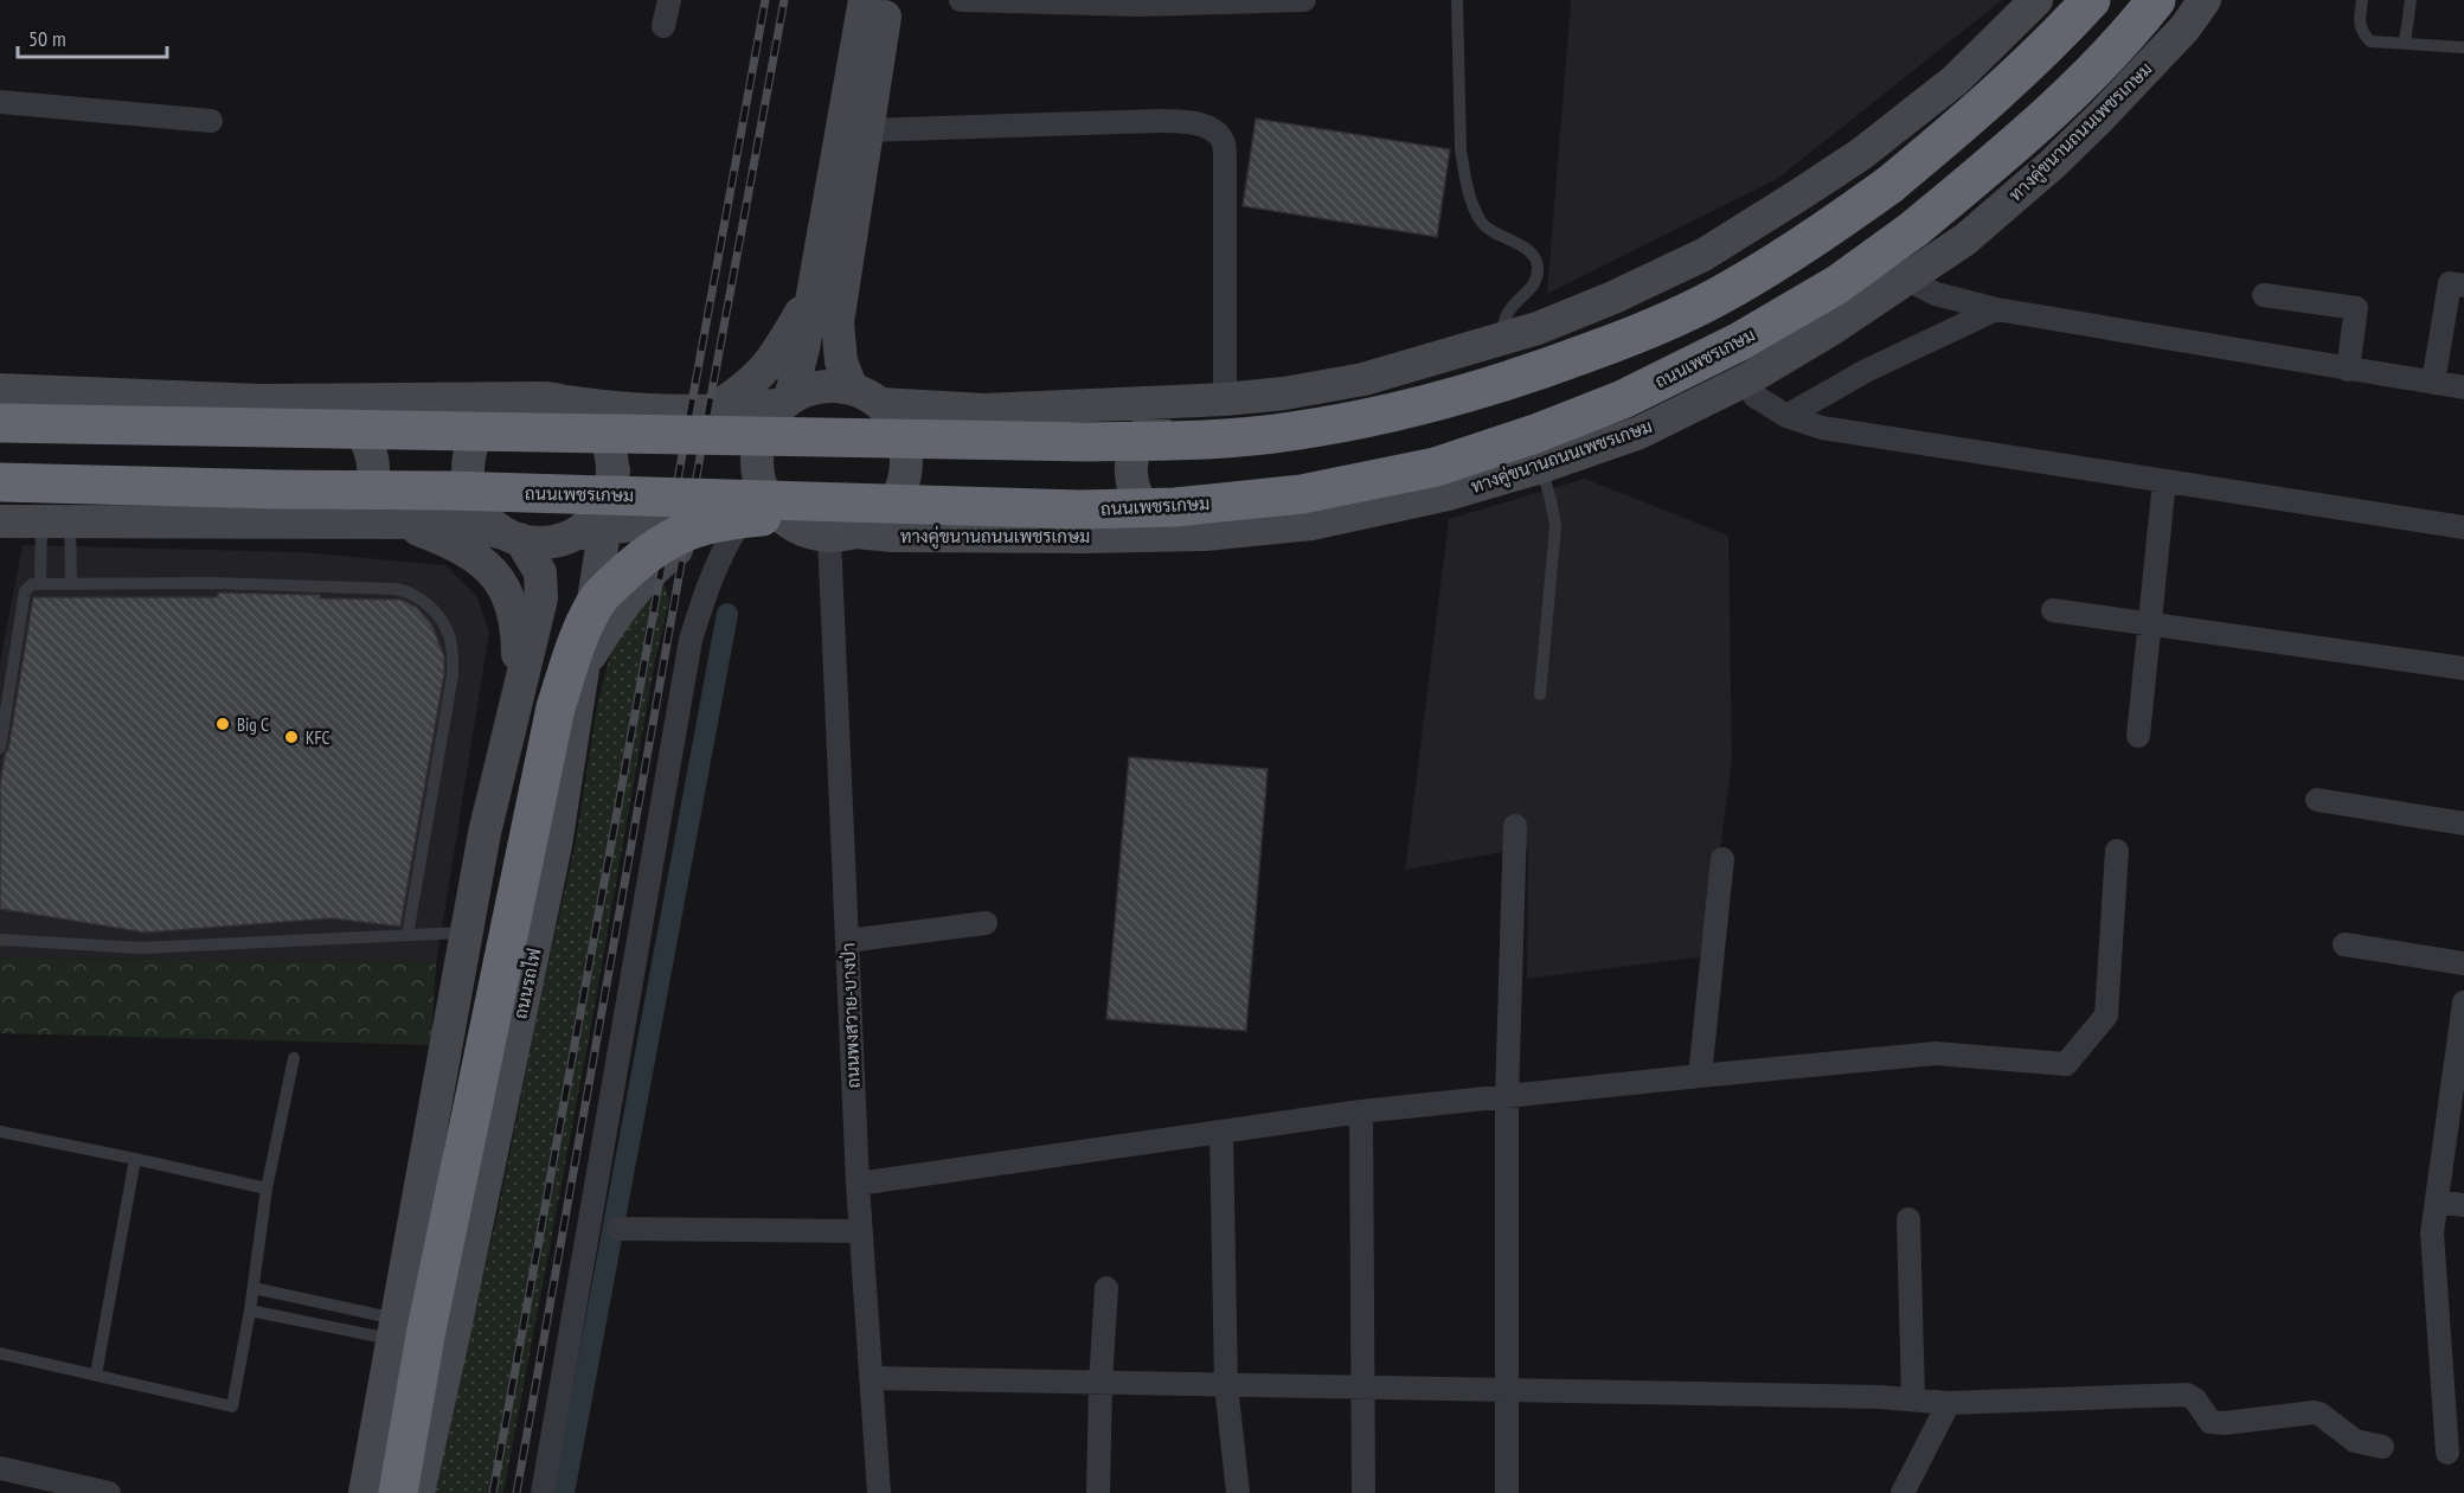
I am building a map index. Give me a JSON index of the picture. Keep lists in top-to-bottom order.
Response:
{
  "streets": {
    "highway": ["ถนนเพชรเกษม"],
    "main road": ["ทางคู่ขนานถนนเพชรเกษม", "ถนนรถไฟ"],
    "street": ["ถนนพงสวาย-บางป่า"]
  },
  "crossings": [
    ["ทางคู่ขนานถนนเพชรเกษม", "ถนนเพชรเกษม"],
    ["ทางคู่ขนานถนนเพชรเกษม", "ถนนพงสวาย-บางป่า"],
    ["ถนนเพชรเกษม", "ถนนรถไฟ"],
    ["ถนนเพชรเกษม", "ถนนพงสวาย-บางป่า"]
  ],
  "places": ["Big C", "KFC"],
  "scale_bar": "50 m"
}
